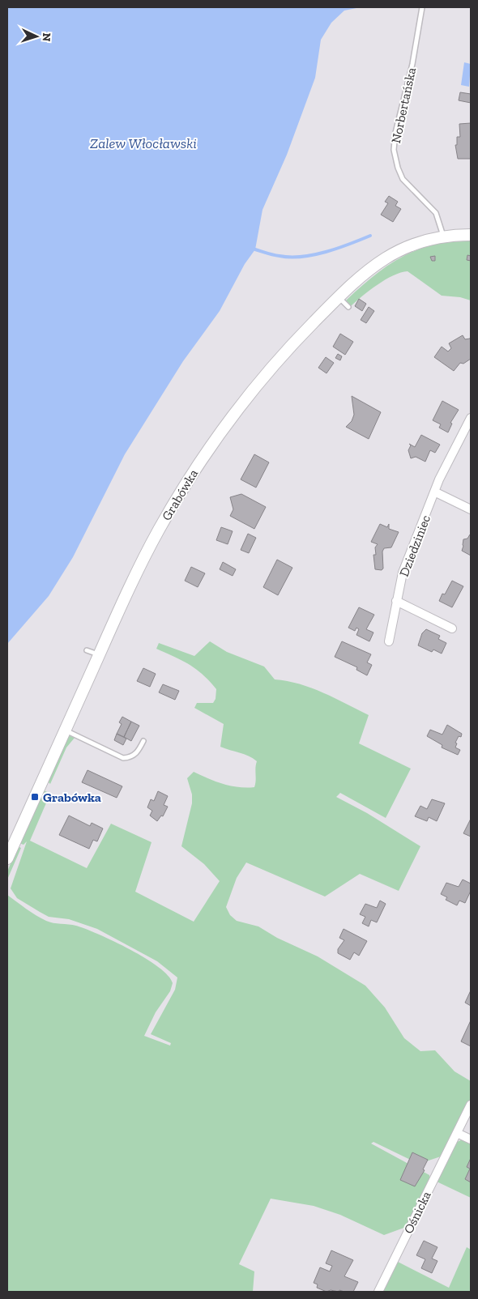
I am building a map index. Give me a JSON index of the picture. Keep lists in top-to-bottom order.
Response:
{
  "streets": {
    "street": ["Grabówka", "Dziedziniec", "Ośnicka"],
    "lane": ["Norbertańska"]
  },
  "crossings": [
    ["Norbertańska", "Grabówka"]
  ],
  "water": ["Zalew Włocławski"],
  "places": {
    "transit": ["Grabówka"]
  },
  "north": "right"
}
